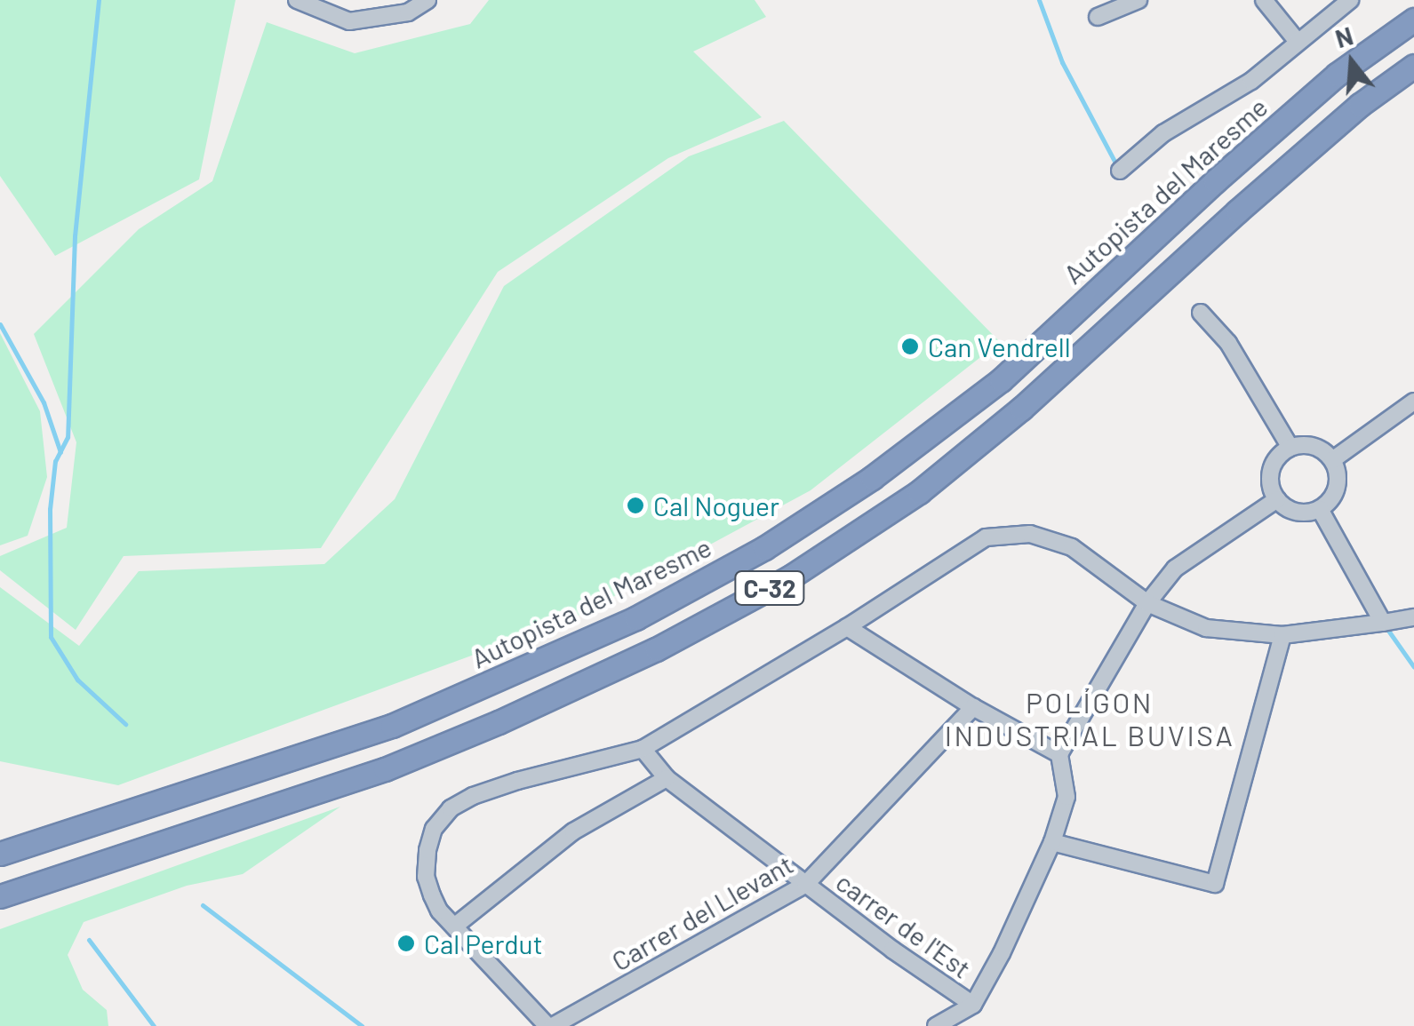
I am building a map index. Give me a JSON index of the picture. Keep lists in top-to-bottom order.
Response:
{
  "streets": {
    "highway": ["Autopista del Maresme", "C-32"],
    "street": ["Carrer del Llevant", "carrer de l'Est"]
  },
  "crossings": [
    ["Carrer del Llevant", "carrer de l'Est"]
  ],
  "districts": ["POLÍGON INDUSTRIAL BUVISA"],
  "places": ["Can Vendrell", "Cal Noguer", "Cal Perdut"],
  "north": "top"
}
